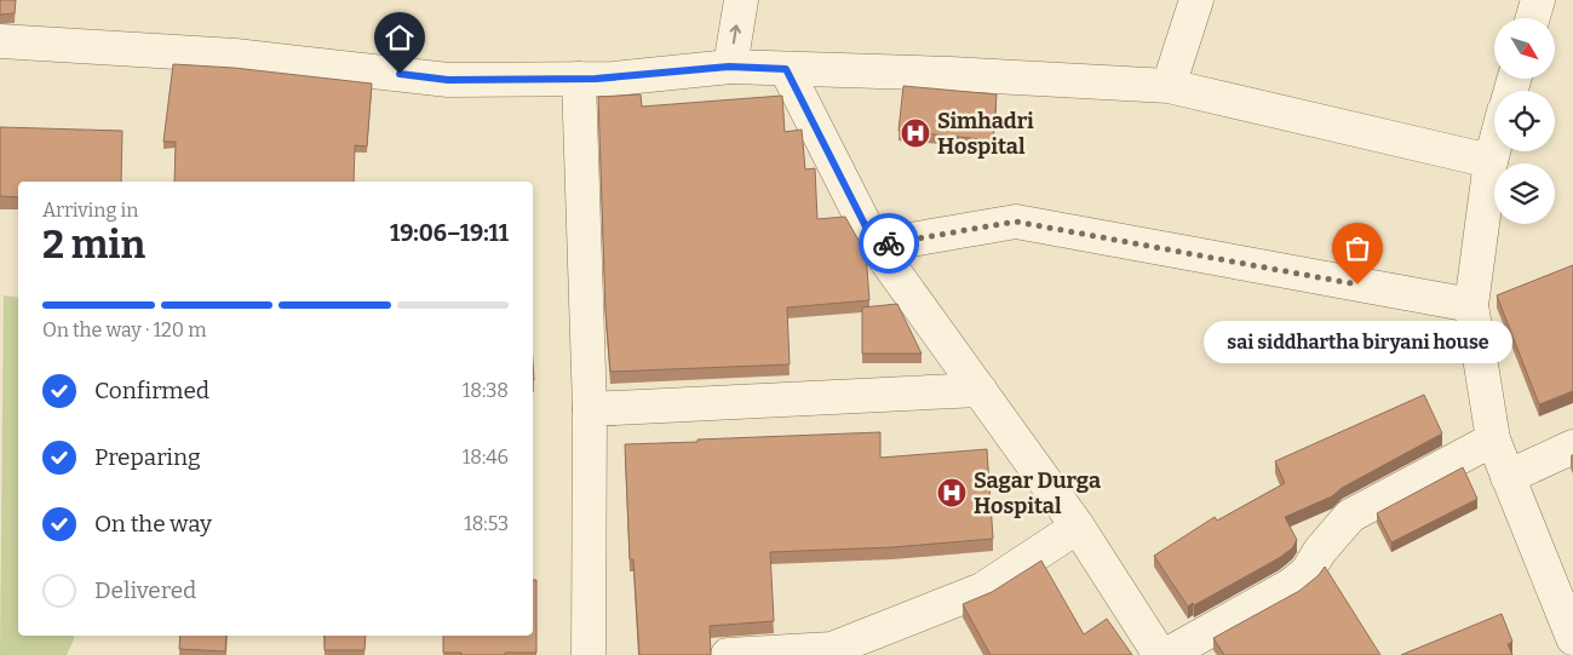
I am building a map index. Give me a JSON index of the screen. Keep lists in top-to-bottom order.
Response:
{
  "places": {
    "hospital": ["Simhadri Hospital", "Sagar Durga Hospital"],
    "other": ["sai siddhartha biryani house"]
  },
  "north": "bottom right",
  "page": {
    "heading": ["2 min", "Arriving in", "19:06–19:11"],
    "bar": "On the way · 120 m",
    "bubble": "sai siddhartha biryani house",
    "list": [
      ["Confirmed", "18:38"],
      ["Preparing", "18:46"],
      ["On the way", "18:53"],
      "Delivered"
    ]
  }
}
